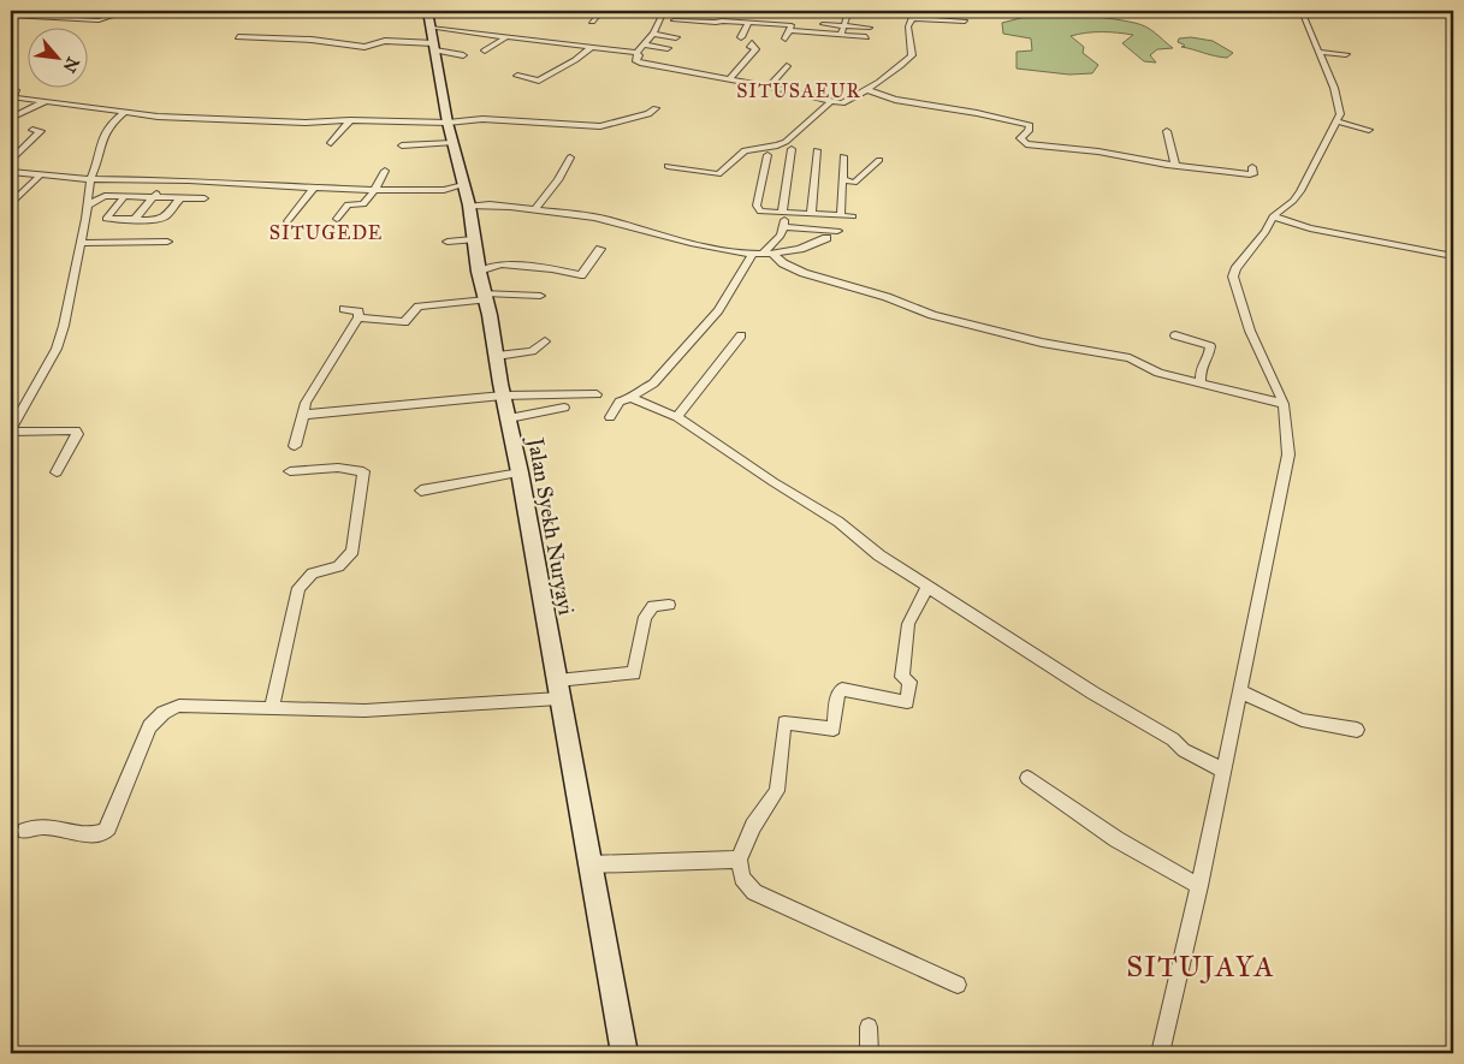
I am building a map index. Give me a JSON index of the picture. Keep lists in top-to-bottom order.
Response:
{
  "streets": {
    "main road": ["Jalan Syekh Nuryayi"]
  },
  "districts": ["SITUSAEUR", "SITUGEDE", "SITUJAYA"],
  "north": "bottom right"
}
